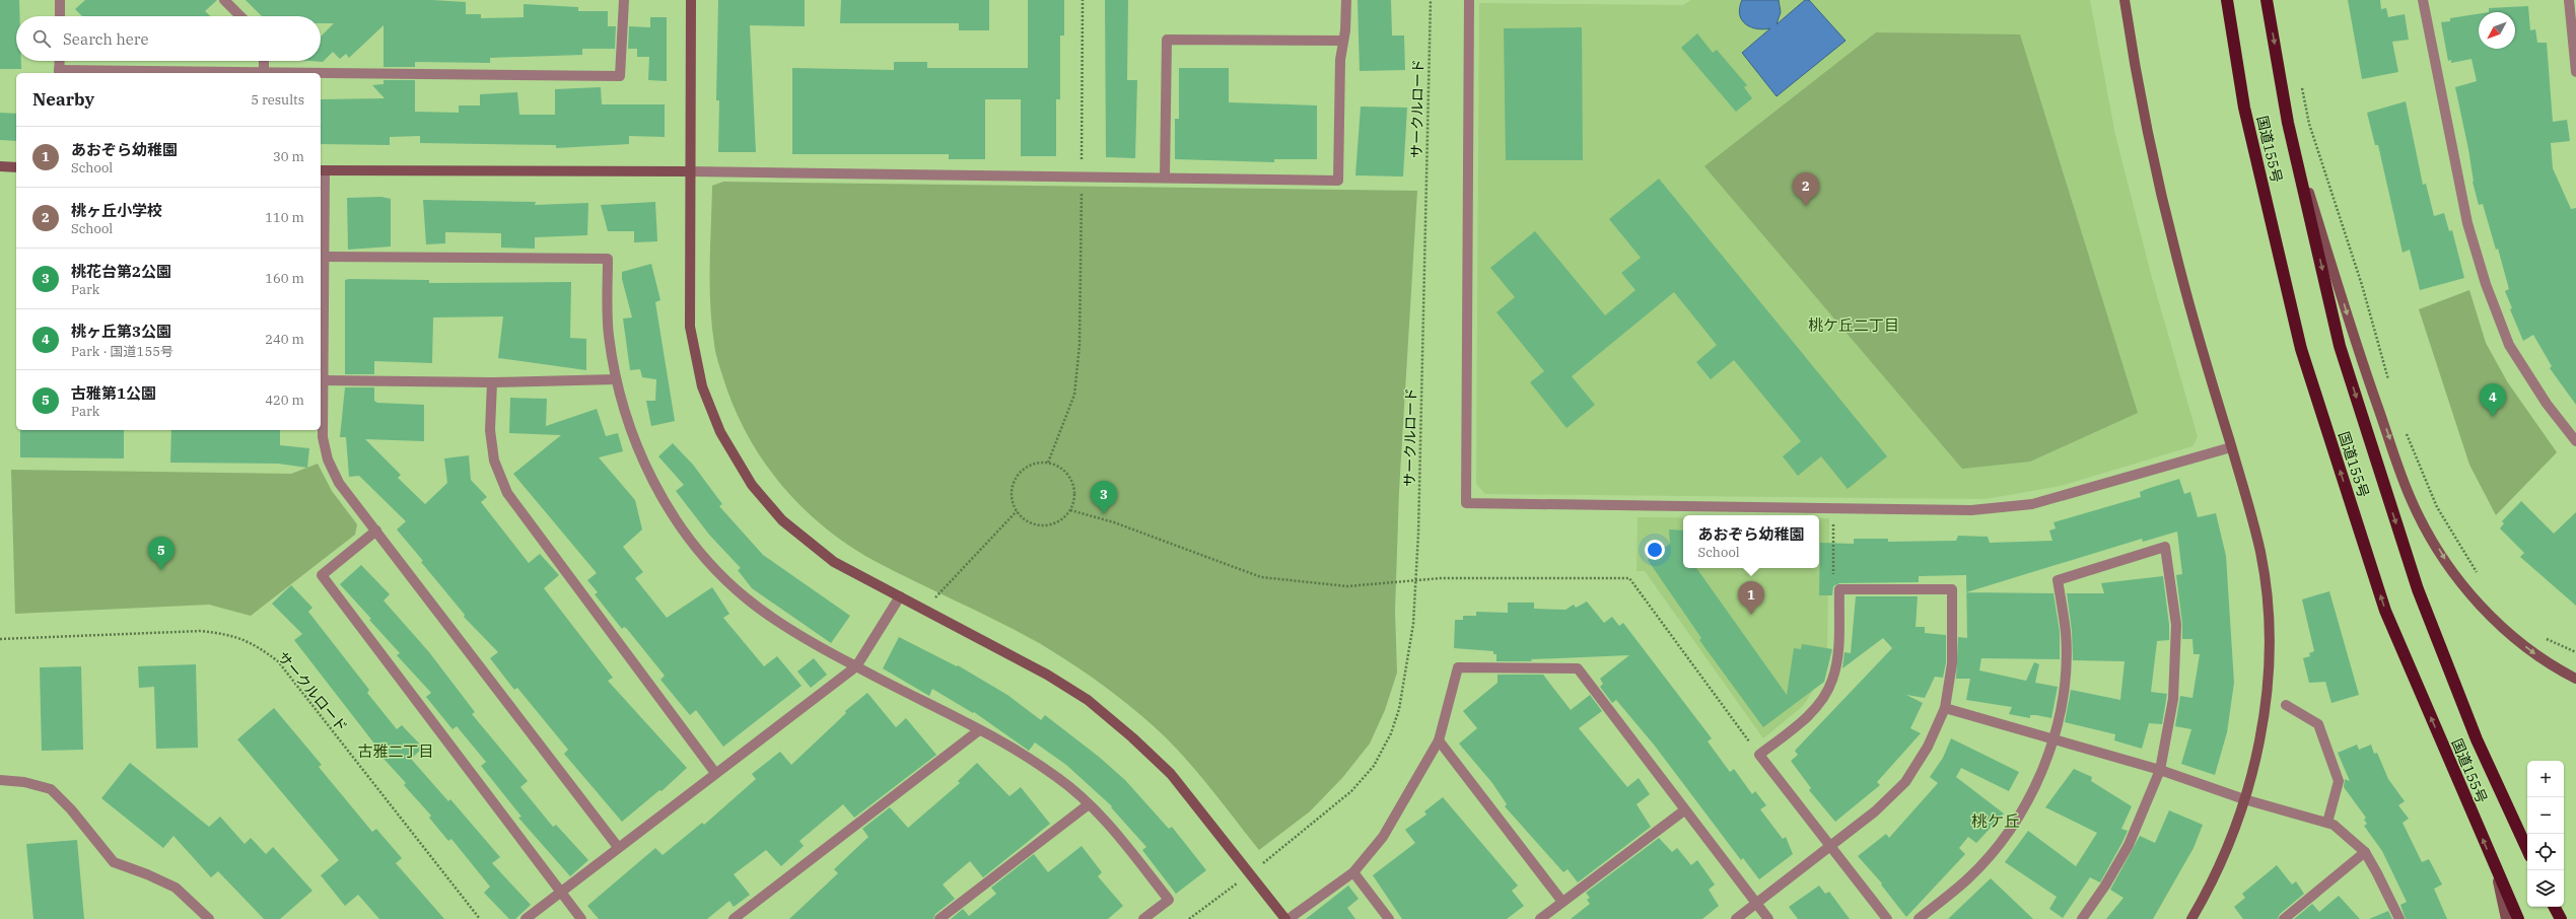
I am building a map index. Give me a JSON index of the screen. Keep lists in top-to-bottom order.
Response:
{
  "streets": {
    "highway": ["国道155号"],
    "path": ["サークルロード"]
  },
  "districts": ["桃ケ丘二丁目", "古雅二丁目", "桃ケ丘"],
  "north": "bottom left",
  "page": {
    "search": "Search here",
    "heading": ["Nearby", "5 results"],
    "list": [
      {
        "mark": "1",
        "name": "あおぞら幼稚園",
        "note": "School",
        "value": "30 m"
      },
      {
        "mark": "2",
        "name": "桃ヶ丘小学校",
        "note": "School",
        "value": "110 m"
      },
      {
        "mark": "3",
        "name": "桃花台第2公園",
        "note": "Park",
        "value": "160 m"
      },
      {
        "mark": "4",
        "name": "桃ヶ丘第3公園",
        "note": "Park · 国道155号",
        "value": "240 m"
      },
      {
        "mark": "5",
        "name": "古雅第1公園",
        "note": "Park",
        "value": "420 m"
      }
    ],
    "pins": [
      "2",
      "4",
      "3",
      "5",
      "1"
    ],
    "popup": ["あおぞら幼稚園", "School"],
    "map_buttons": ["+", "−"]
  }
}
